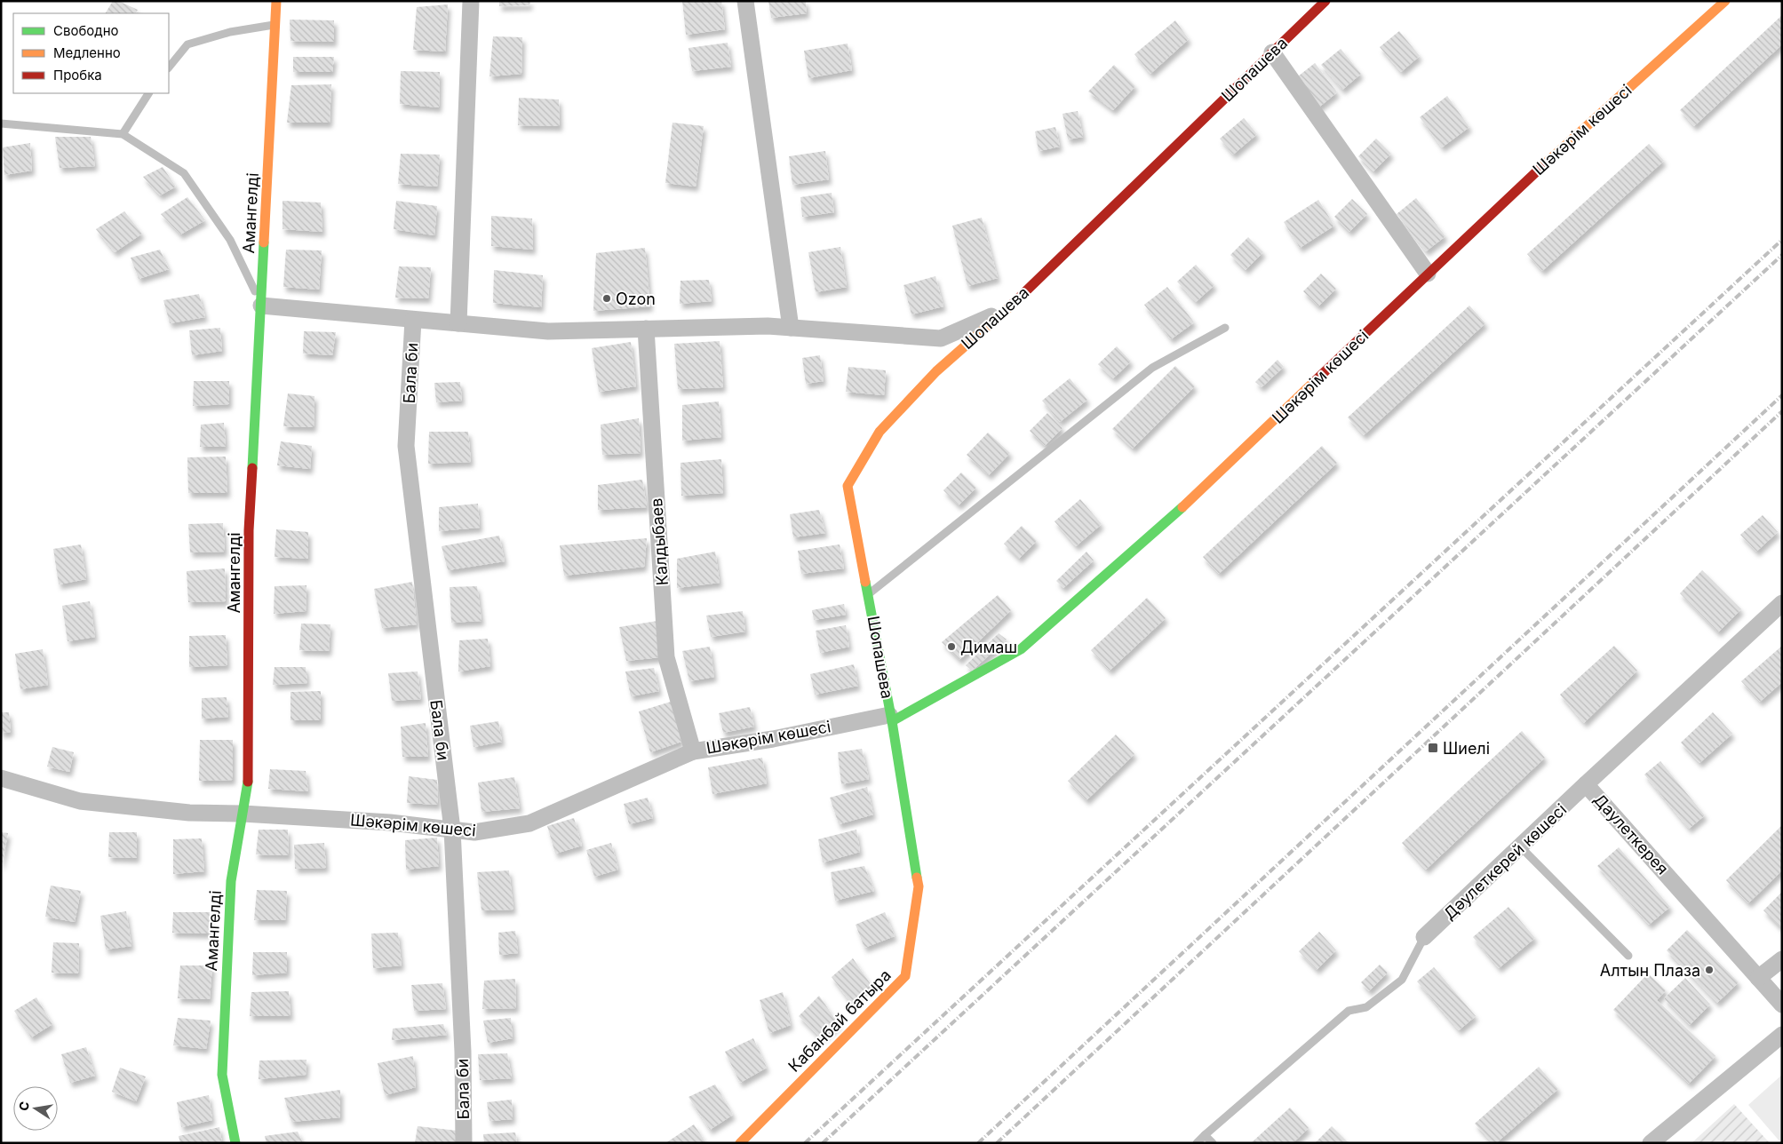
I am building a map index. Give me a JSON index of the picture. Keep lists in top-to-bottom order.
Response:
{
  "streets": {
    "street": [
      "Шопашева",
      "Шәкәрім көшесі",
      "Амангелді",
      "Бала би",
      "Калдыбаев",
      "Даулеткерея",
      "Дәулеткерей көшесі",
      "Кабанбай батыра"
    ]
  },
  "crossings": [
    ["Шопашева", "Шәкәрім көшесі"],
    ["Шопашева", "Кабанбай батыра"],
    ["Шәкәрім көшесі", "Амангелді"],
    ["Шәкәрім көшесі", "Бала би"],
    ["Шәкәрім көшесі", "Калдыбаев"],
    ["Шәкәрім көшесі", "Кабанбай батыра"],
    ["Даулеткерея", "Дәулеткерей көшесі"]
  ],
  "places": {
    "other": ["Ozon", "Димаш", "Алтын Плаза"],
    "transit": ["Шиелі"]
  },
  "legend": ["Свободно", "Медленно", "Пробка"],
  "north": "left"
}
